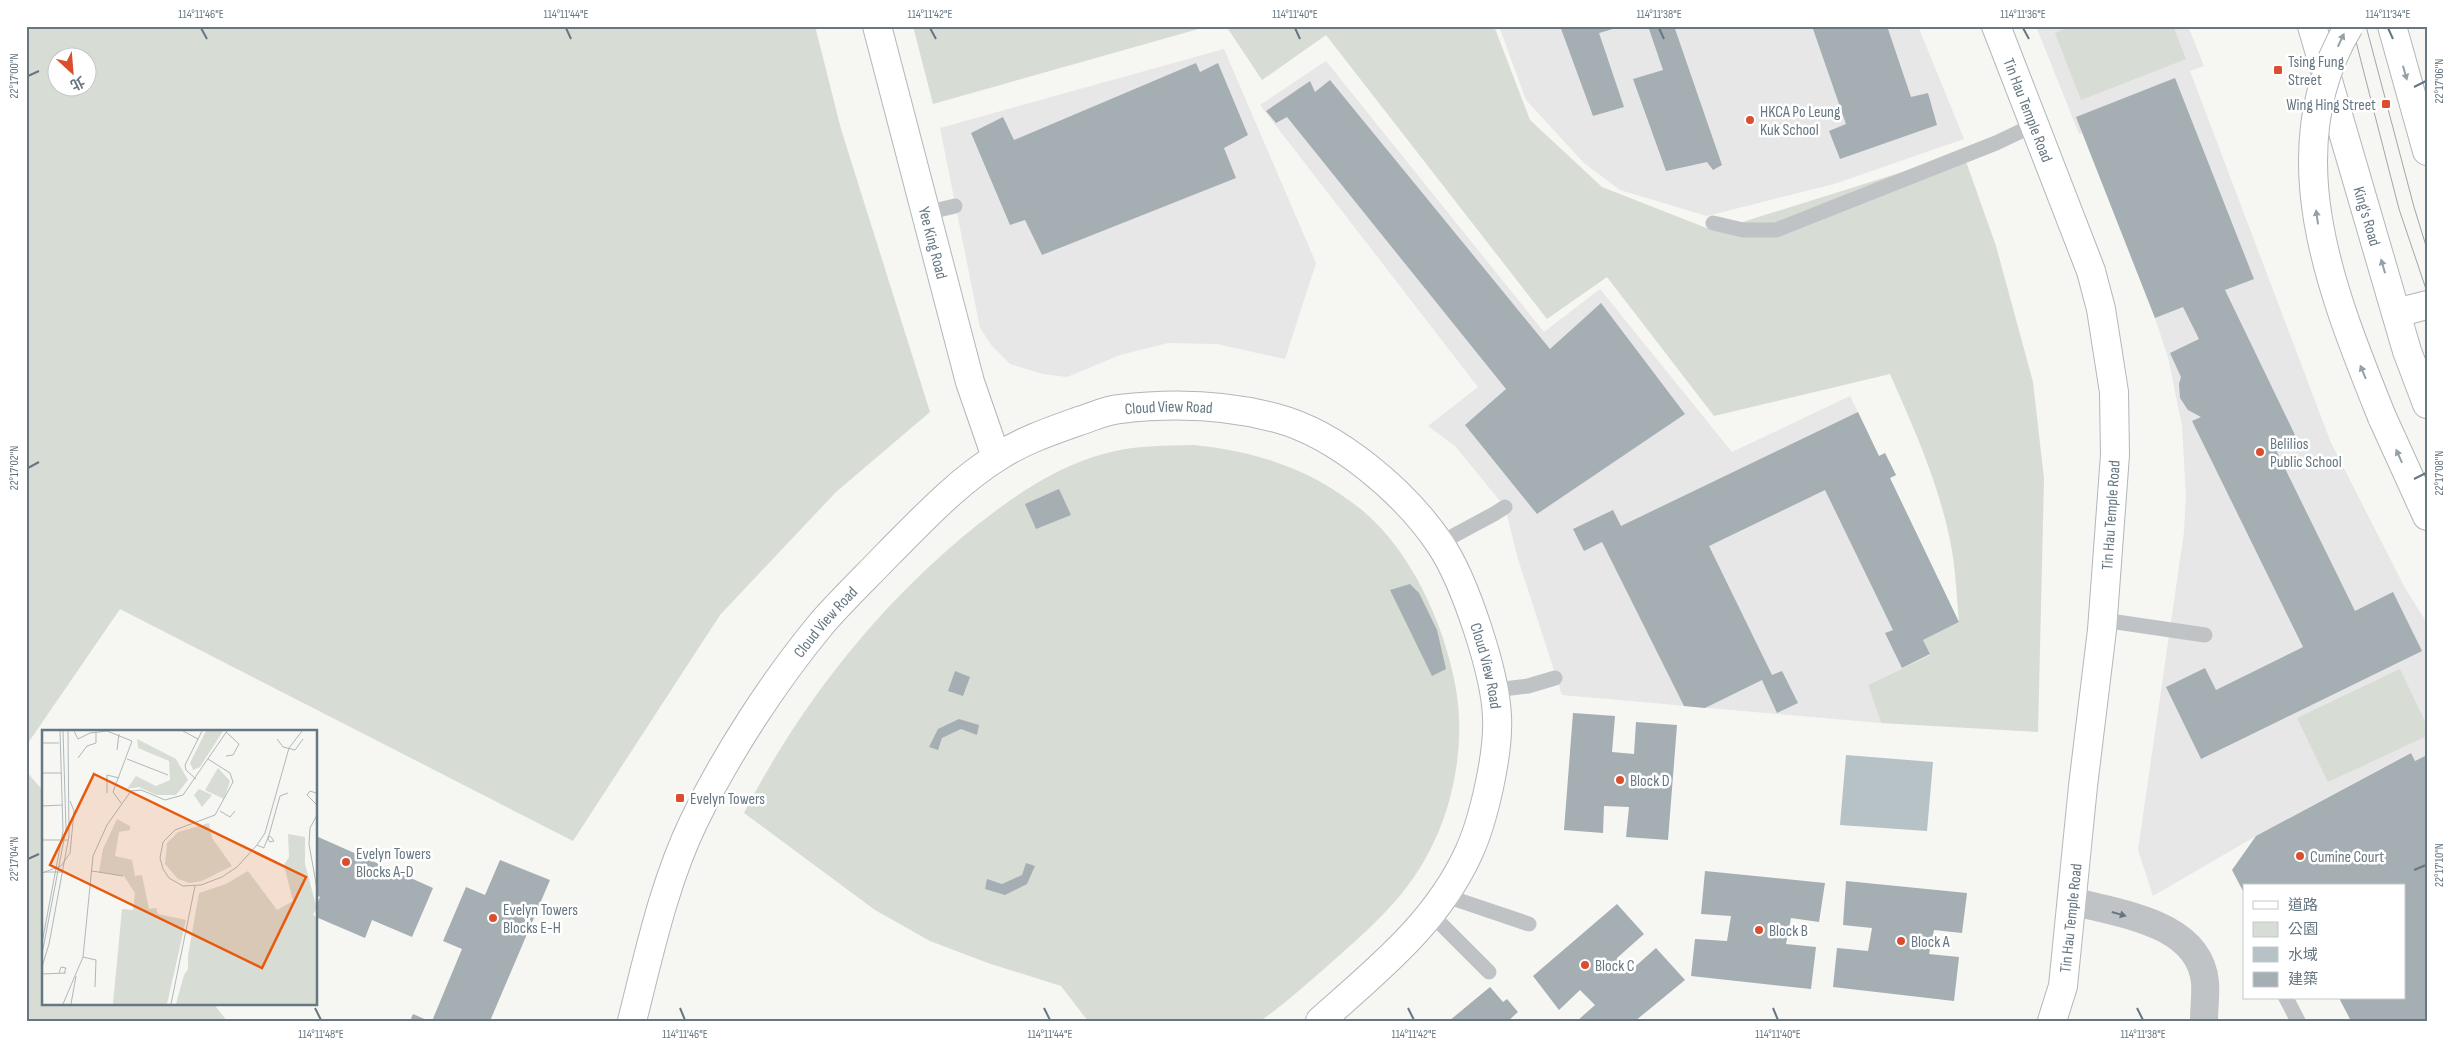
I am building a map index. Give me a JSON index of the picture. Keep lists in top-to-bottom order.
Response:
{
  "streets": {
    "street": [
      "Tin Hau Temple Road",
      "King's Road",
      "Yee King Road",
      "Cloud View Road"
    ]
  },
  "crossings": [
    ["Yee King Road", "Cloud View Road"]
  ],
  "places": {
    "transit": ["Tsing Fung Street", "Wing Hing Street", "Evelyn Towers"],
    "other": [
      "HKCA Po Leung Kuk School",
      "Belilios Public School",
      "Block D",
      "Cumine Court",
      "Evelyn Towers Blocks A-D",
      "Evelyn Towers Blocks E-H",
      "Block B",
      "Block A",
      "Block C"
    ]
  },
  "legend": [
    "道路",
    "公園",
    "水域",
    "建築"
  ],
  "north": "bottom right",
  "coordinates": [
    "114°11'46\"E",
    "114°11'44\"E",
    "114°11'42\"E",
    "114°11'40\"E",
    "114°11'38\"E",
    "114°11'36\"E",
    "114°11'34\"E",
    "22°17'00\"N",
    "22°17'06\"N",
    "22°17'02\"N",
    "22°17'08\"N",
    "22°17'04\"N",
    "22°17'10\"N",
    "114°11'48\"E"
  ]
}
